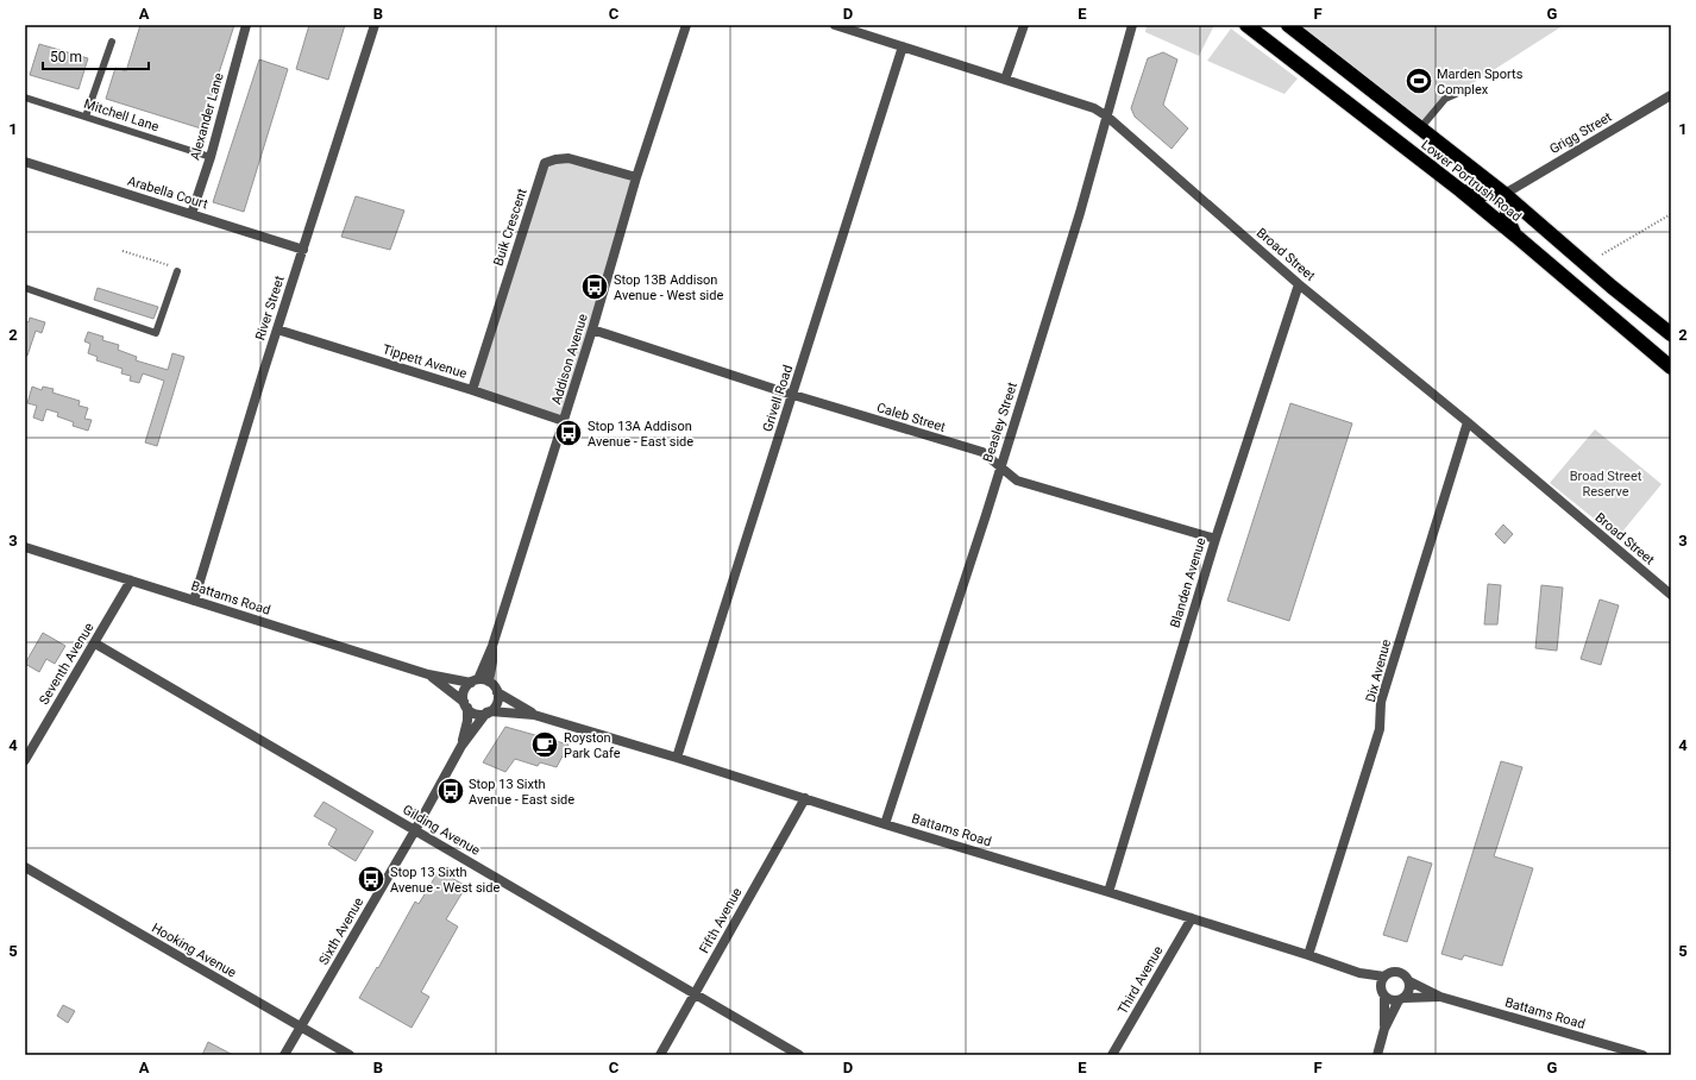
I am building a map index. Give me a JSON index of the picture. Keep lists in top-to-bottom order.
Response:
{
  "streets": {
    "highway": ["Lower Portrush Road"],
    "street": [
      "Alexander Lane",
      "Grigg Street",
      "Arabella Court",
      "Buik Crescent",
      "Broad Street",
      "River Street",
      "Addison Avenue",
      "Tippett Avenue",
      "Grivell Road",
      "Caleb Street",
      "Beasley Street",
      "Blanden Avenue",
      "Battams Road",
      "Seventh Avenue",
      "Dix Avenue",
      "Gilding Avenue",
      "Fifth Avenue",
      "Sixth Avenue",
      "Hooking Avenue",
      "Third Avenue"
    ],
    "lane": ["Mitchell Lane"]
  },
  "crossings": [
    ["Mitchell Lane", "Alexander Lane"],
    ["Alexander Lane", "Arabella Court"],
    ["Grigg Street", "Lower Portrush Road"],
    ["Arabella Court", "River Street"],
    ["Buik Crescent", "Addison Avenue"],
    ["Buik Crescent", "Tippett Avenue"],
    ["Broad Street", "Grivell Road"],
    ["Broad Street", "Beasley Street"],
    ["Broad Street", "Blanden Avenue"],
    ["Broad Street", "Dix Avenue"],
    ["River Street", "Tippett Avenue"],
    ["River Street", "Battams Road"],
    ["Addison Avenue", "Tippett Avenue"],
    ["Addison Avenue", "Caleb Street"],
    ["Addison Avenue", "Battams Road"],
    ["Addison Avenue", "Sixth Avenue"],
    ["Grivell Road", "Caleb Street"],
    ["Grivell Road", "Battams Road"],
    ["Caleb Street", "Beasley Street"],
    ["Caleb Street", "Blanden Avenue"],
    ["Beasley Street", "Battams Road"],
    ["Blanden Avenue", "Battams Road"],
    ["Battams Road", "Seventh Avenue"],
    ["Battams Road", "Dix Avenue"],
    ["Battams Road", "Fifth Avenue"],
    ["Battams Road", "Sixth Avenue"],
    ["Battams Road", "Third Avenue"],
    ["Seventh Avenue", "Gilding Avenue"],
    ["Gilding Avenue", "Fifth Avenue"],
    ["Gilding Avenue", "Sixth Avenue"],
    ["Sixth Avenue", "Hooking Avenue"]
  ],
  "parks": ["Broad Street Reserve"],
  "places": {
    "sports": ["Marden Sports Complex"],
    "bus stop": [
      "Stop 13B Addison Avenue - West side",
      "Stop 13A Addison Avenue - East side",
      "Stop 13 Sixth Avenue - East side",
      "Stop 13 Sixth Avenue - West side"
    ],
    "cafe": ["Royston Park Cafe"]
  },
  "scale_bar": "50 m",
  "grid": {
    "columns": [
      "A",
      "B",
      "C",
      "D",
      "E",
      "F",
      "G"
    ],
    "rows": [
      "1",
      "2",
      "3",
      "4",
      "5"
    ]
  }
}
